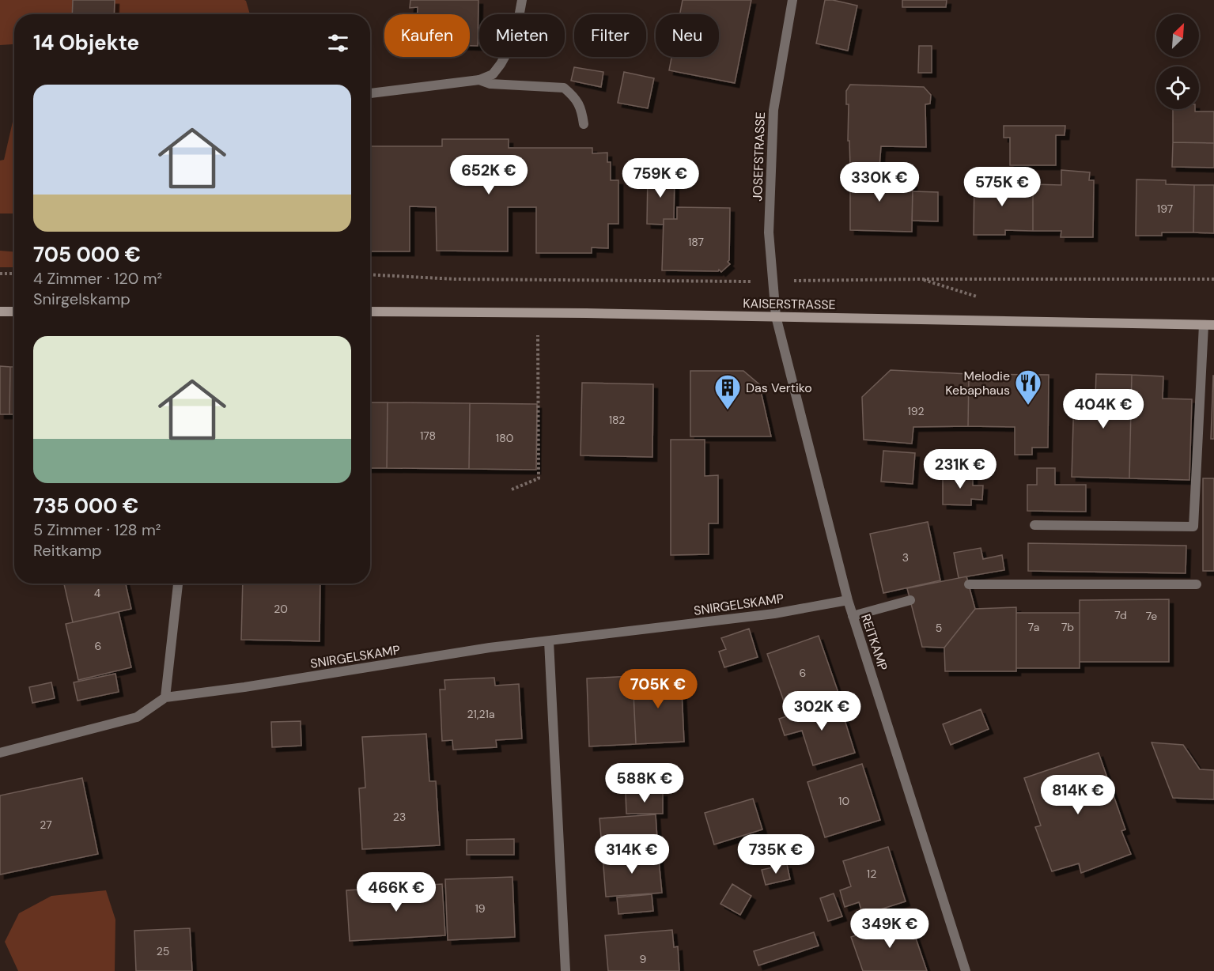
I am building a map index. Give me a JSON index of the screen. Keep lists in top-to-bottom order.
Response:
{
  "streets": {
    "main road": ["KAISERSTRASSE"],
    "street": ["JOSEFSTRASSE", "SNIRGELSKAMP", "REITKAMP"]
  },
  "crossings": [
    ["JOSEFSTRASSE", "KAISERSTRASSE"],
    ["JOSEFSTRASSE", "REITKAMP"],
    ["KAISERSTRASSE", "REITKAMP"],
    ["SNIRGELSKAMP", "REITKAMP"]
  ],
  "places": {
    "restaurant": ["Melodie Kebaphaus"],
    "building": ["Das Vertiko"]
  },
  "house_numbers": [
    "197",
    "187",
    "192",
    "182",
    "178",
    "180",
    "3",
    "4",
    "20",
    "7d",
    "7e",
    "7a",
    "7b",
    "5",
    "6",
    "6",
    "21,21a",
    "10",
    "23",
    "27",
    "12",
    "19",
    "25",
    "9"
  ],
  "north": "top right",
  "page": {
    "chip": [
      "Kaufen",
      "Mieten",
      "Filter",
      "Neu"
    ],
    "heading": "14 Objekte",
    "list": [
      {
        "name": "705 000 €",
        "note": "4 Zimmer · 120 m² · Snirgelskamp"
      },
      {
        "name": "735 000 €",
        "note": "5 Zimmer · 128 m² · Reitkamp"
      }
    ],
    "price": [
      "652K €",
      "759K €",
      "330K €",
      "575K €",
      "404K €",
      "231K €",
      "705K €",
      "302K €",
      "588K €",
      "814K €",
      "314K €",
      "735K €",
      "466K €",
      "349K €"
    ]
  }
}
